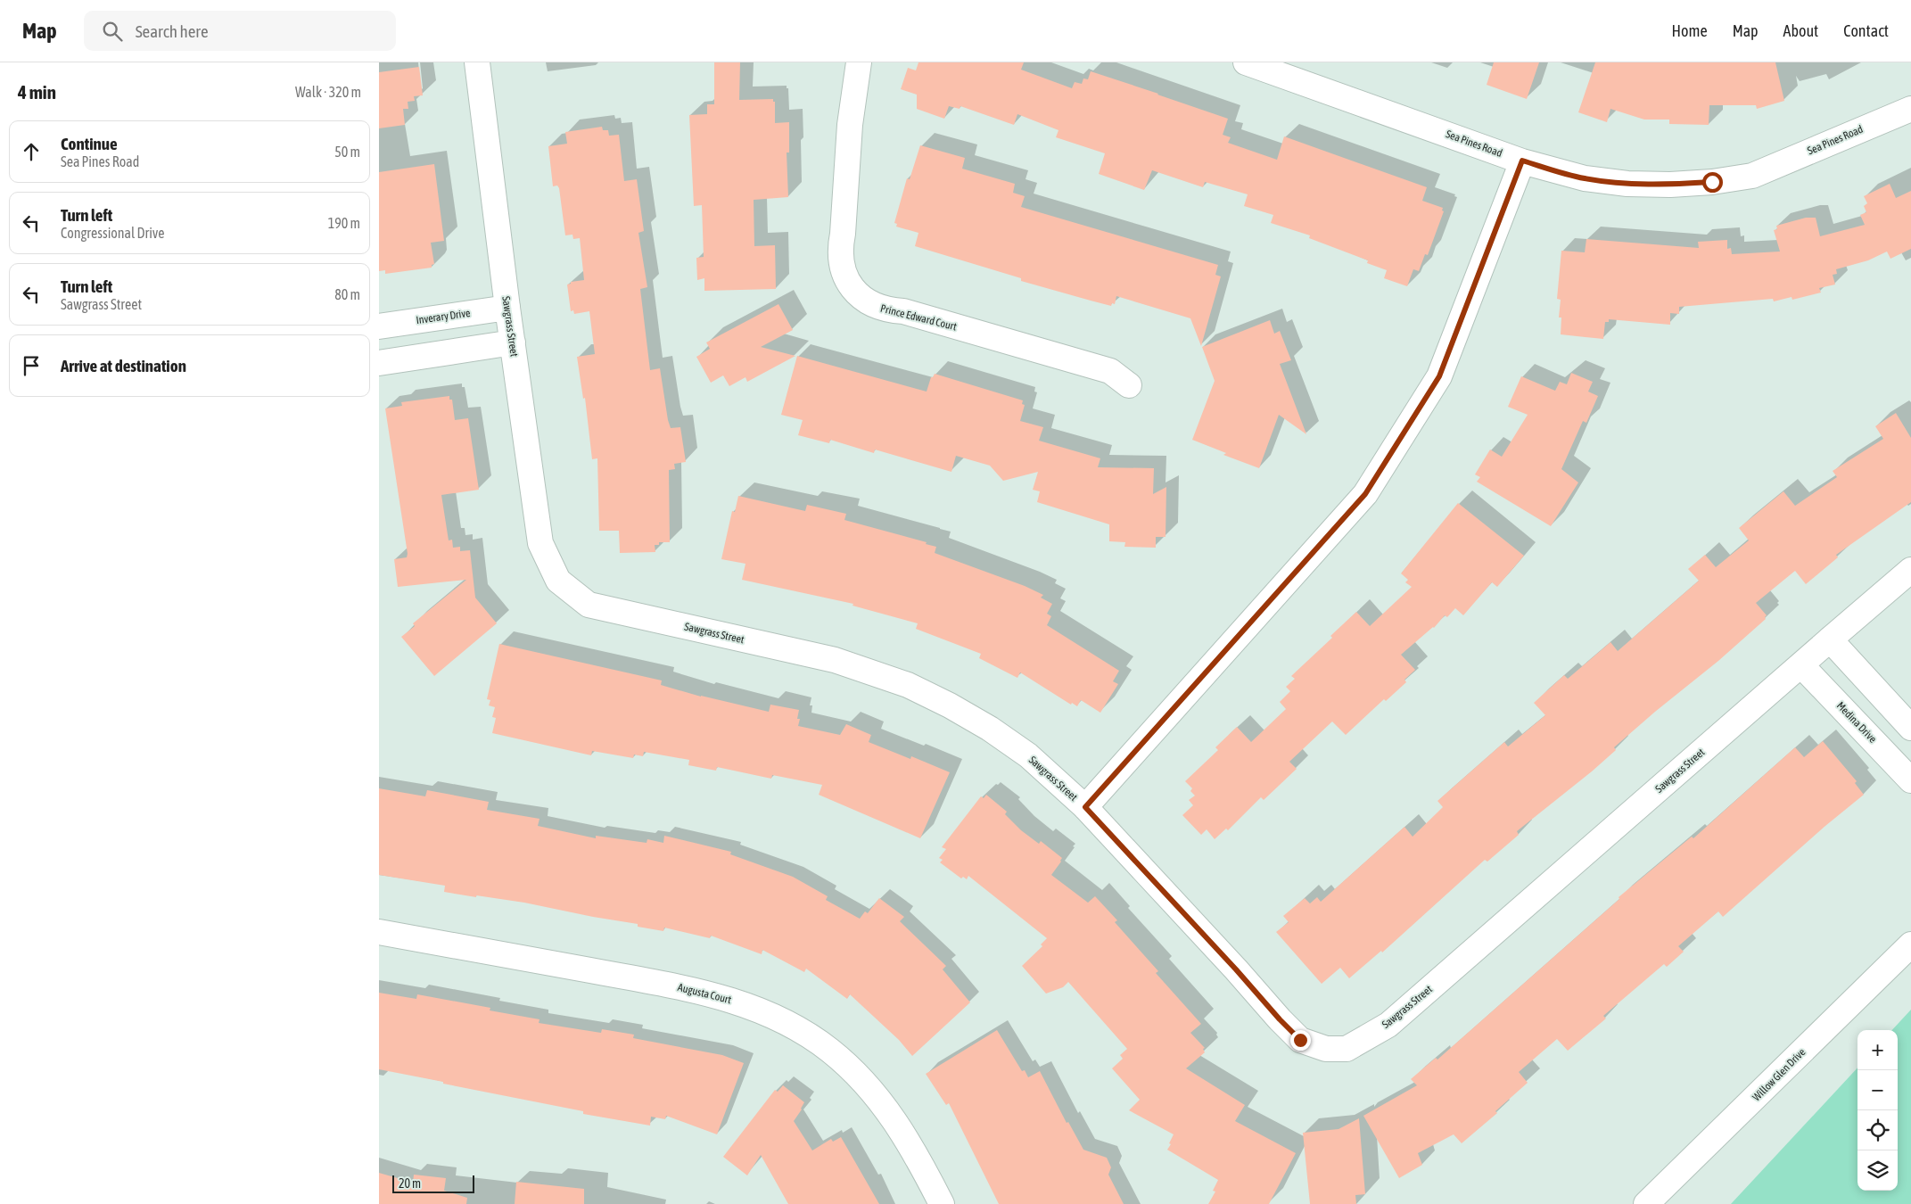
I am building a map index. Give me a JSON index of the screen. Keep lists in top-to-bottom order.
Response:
{
  "streets": {
    "street": [
      "Sea Pines Road",
      "Inverary Drive",
      "Prince Edward Court",
      "Sawgrass Street",
      "Medina Drive",
      "Augusta Court",
      "Willow Glen Drive"
    ]
  },
  "crossings": [
    ["Inverary Drive", "Sawgrass Street"],
    ["Sawgrass Street", "Medina Drive"]
  ],
  "scale_bar": "20 m",
  "page": {
    "header": "Map",
    "search": "Search here",
    "nav": [
      "Home",
      "Map",
      "About",
      "Contact"
    ],
    "heading": ["4 min", "Walk · 320 m"],
    "list": [
      ["Continue", "Sea Pines Road", "50 m"],
      ["Turn left", "Congressional Drive", "190 m"],
      ["Turn left", "Sawgrass Street", "80 m"],
      "Arrive at destination"
    ],
    "map_buttons": ["+", "−"],
    "scale": "20 m"
  }
}
